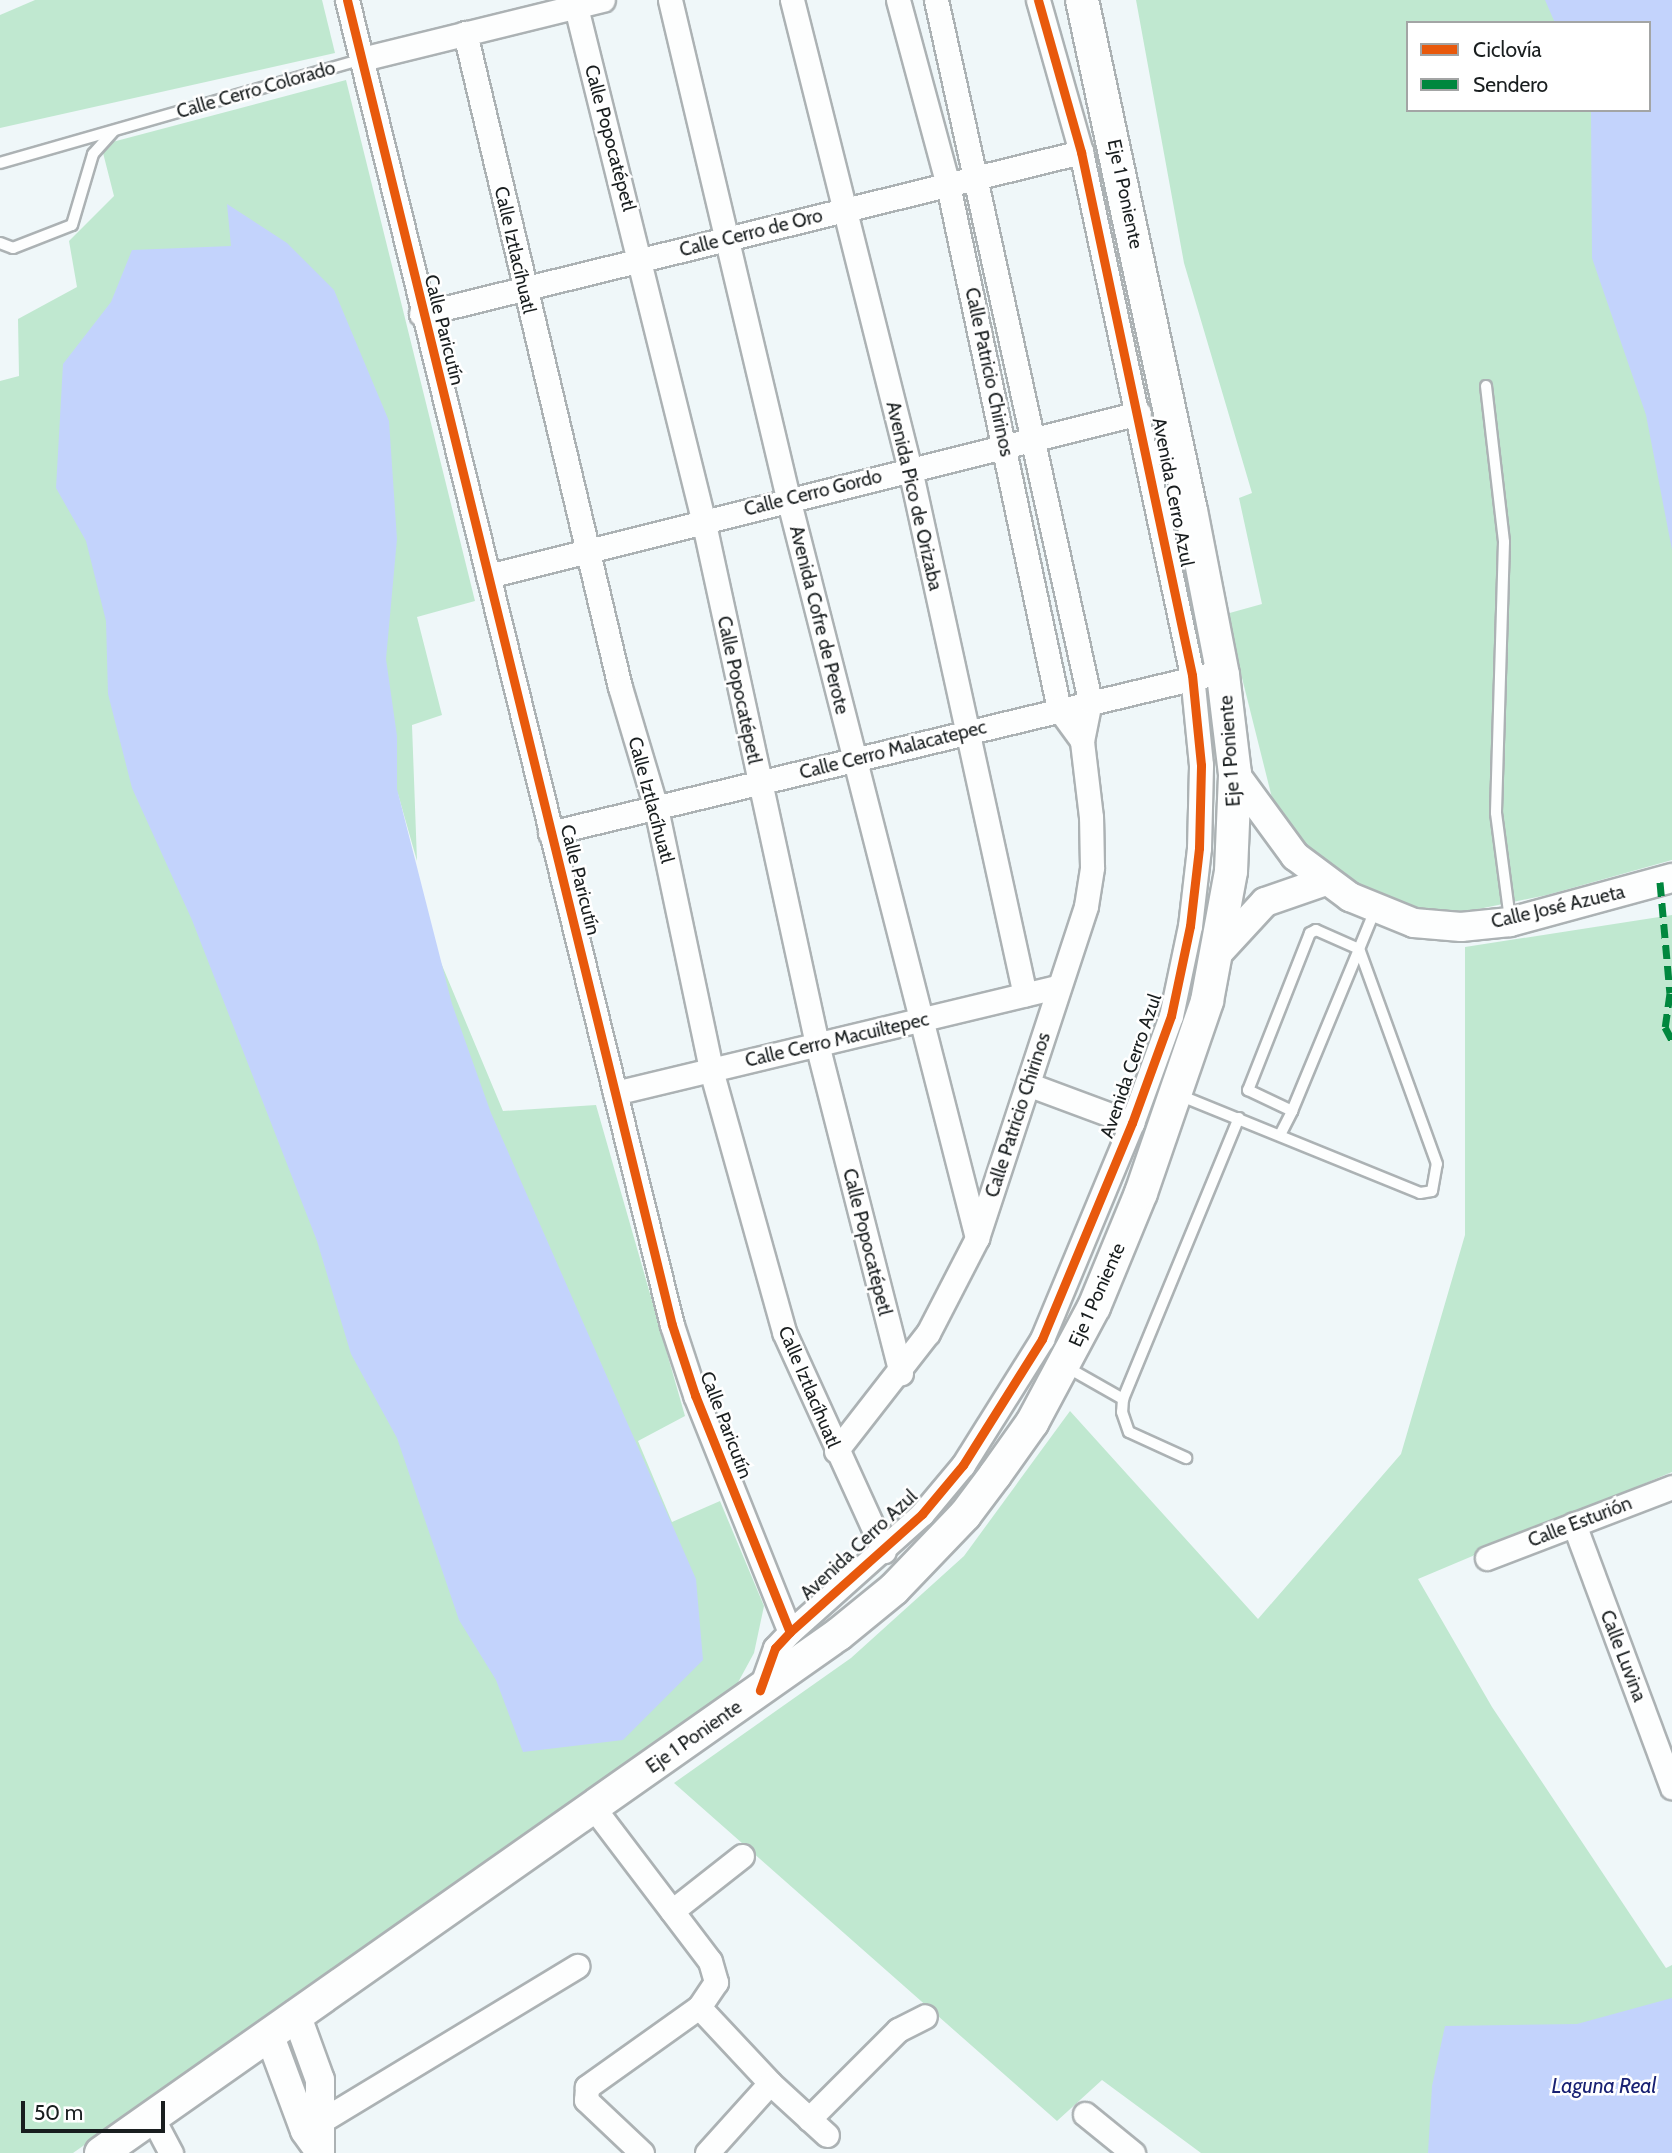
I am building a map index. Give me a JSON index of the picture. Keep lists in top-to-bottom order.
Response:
{
  "streets": {
    "main road": ["Eje 1 Poniente"],
    "street": [
      "Calle Cerro Colorado",
      "Calle Popocatépetl",
      "Calle Cerro de Oro",
      "Calle Iztlacíhuatl",
      "Calle Paricutín",
      "Calle Patricio Chirinos",
      "Avenida Cerro Azul",
      "Calle Cerro Gordo",
      "Avenida Pico de Orizaba",
      "Avenida Cofre de Perote",
      "Calle Cerro Malacatepec",
      "Calle José Azueta",
      "Calle Cerro Macuiltepec",
      "Calle Esturión",
      "Calle Luvina"
    ]
  },
  "crossings": [
    ["Calle Cerro Colorado", "Calle Popocatépetl"],
    ["Calle Cerro Colorado", "Calle Iztlacíhuatl"],
    ["Calle Cerro Colorado", "Calle Paricutín"],
    ["Calle Popocatépetl", "Calle Cerro de Oro"],
    ["Calle Popocatépetl", "Calle Patricio Chirinos"],
    ["Calle Popocatépetl", "Calle Cerro Gordo"],
    ["Calle Popocatépetl", "Calle Cerro Malacatepec"],
    ["Calle Popocatépetl", "Calle Cerro Macuiltepec"],
    ["Eje 1 Poniente", "Calle Cerro Malacatepec"],
    ["Eje 1 Poniente", "Calle José Azueta"],
    ["Calle Cerro de Oro", "Calle Iztlacíhuatl"],
    ["Calle Cerro de Oro", "Calle Paricutín"],
    ["Calle Cerro de Oro", "Calle Patricio Chirinos"],
    ["Calle Cerro de Oro", "Avenida Cerro Azul"],
    ["Calle Cerro de Oro", "Avenida Pico de Orizaba"],
    ["Calle Cerro de Oro", "Avenida Cofre de Perote"],
    ["Calle Iztlacíhuatl", "Calle Patricio Chirinos"],
    ["Calle Iztlacíhuatl", "Avenida Cerro Azul"],
    ["Calle Iztlacíhuatl", "Calle Cerro Gordo"],
    ["Calle Iztlacíhuatl", "Calle Cerro Malacatepec"],
    ["Calle Iztlacíhuatl", "Calle Cerro Macuiltepec"],
    ["Calle Paricutín", "Avenida Cerro Azul"],
    ["Calle Paricutín", "Calle Cerro Gordo"],
    ["Calle Paricutín", "Calle Cerro Malacatepec"],
    ["Calle Paricutín", "Calle Cerro Macuiltepec"],
    ["Calle Patricio Chirinos", "Calle Cerro Gordo"],
    ["Calle Patricio Chirinos", "Avenida Cofre de Perote"],
    ["Calle Patricio Chirinos", "Calle Cerro Malacatepec"],
    ["Calle Patricio Chirinos", "Calle Cerro Macuiltepec"],
    ["Avenida Cerro Azul", "Calle Cerro Gordo"],
    ["Avenida Cerro Azul", "Calle Cerro Malacatepec"],
    ["Calle Cerro Gordo", "Avenida Pico de Orizaba"],
    ["Calle Cerro Gordo", "Avenida Cofre de Perote"],
    ["Avenida Pico de Orizaba", "Calle Cerro Malacatepec"],
    ["Avenida Pico de Orizaba", "Calle Cerro Macuiltepec"],
    ["Avenida Cofre de Perote", "Calle Cerro Malacatepec"],
    ["Avenida Cofre de Perote", "Calle Cerro Macuiltepec"],
    ["Calle Esturión", "Calle Luvina"]
  ],
  "water": ["Laguna Real"],
  "legend": ["Ciclovía", "Sendero"],
  "scale_bar": "50 m"
}
